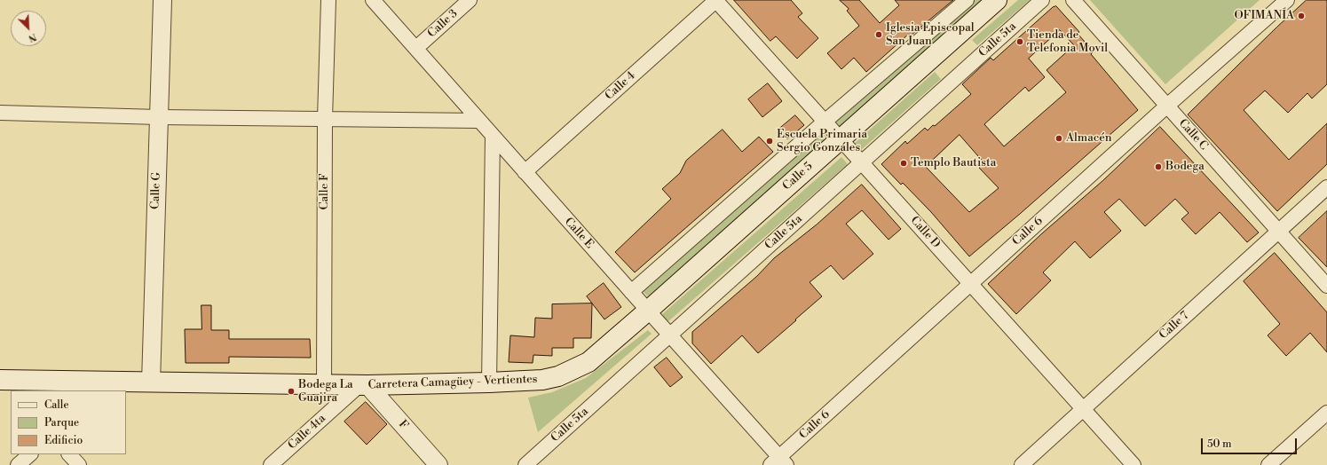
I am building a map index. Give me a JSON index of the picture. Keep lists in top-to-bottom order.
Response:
{
  "streets": {
    "main road": ["Calle 5", "Carretera Camagüey - Vertientes"],
    "street": [
      "Calle 3",
      "Calle 5ta",
      "Calle 4",
      "Calle C",
      "Calle G",
      "Calle F",
      "Calle 6",
      "Calle D",
      "Calle E",
      "Calle 7",
      "F",
      "Calle 4ta"
    ]
  },
  "crossings": [
    ["Calle 3", "Calle E"],
    ["Calle 5ta", "Calle D"],
    ["Calle 5ta", "Calle E"],
    ["Calle 4", "Calle D"],
    ["Calle 4", "Calle E"],
    ["Calle C", "Calle 6"],
    ["Calle C", "Calle 7"],
    ["Calle 5", "Calle D"],
    ["Calle 5", "Calle E"],
    ["Calle 5", "Carretera Camagüey - Vertientes"],
    ["Calle G", "Carretera Camagüey - Vertientes"],
    ["Calle F", "Carretera Camagüey - Vertientes"],
    ["Calle 6", "Calle D"],
    ["Calle 6", "Calle E"],
    ["Calle D", "Calle 7"],
    ["Calle E", "Carretera Camagüey - Vertientes"],
    ["Carretera Camagüey - Vertientes", "F"],
    ["Carretera Camagüey - Vertientes", "Calle 4ta"],
    ["F", "Calle 4ta"]
  ],
  "places": [
    "OFIMANÍA",
    "Iglesia Episcopal San Juan",
    "Tienda de Telefonia Movil",
    "Almacén",
    "Escuela Primaria Sergio Gonzáles",
    "Templo Bautista",
    "Bodega",
    "Bodega La Guajira"
  ],
  "legend": ["Calle", "Parque", "Edificio"],
  "scale_bar": "50 m",
  "north": "bottom right"
}
